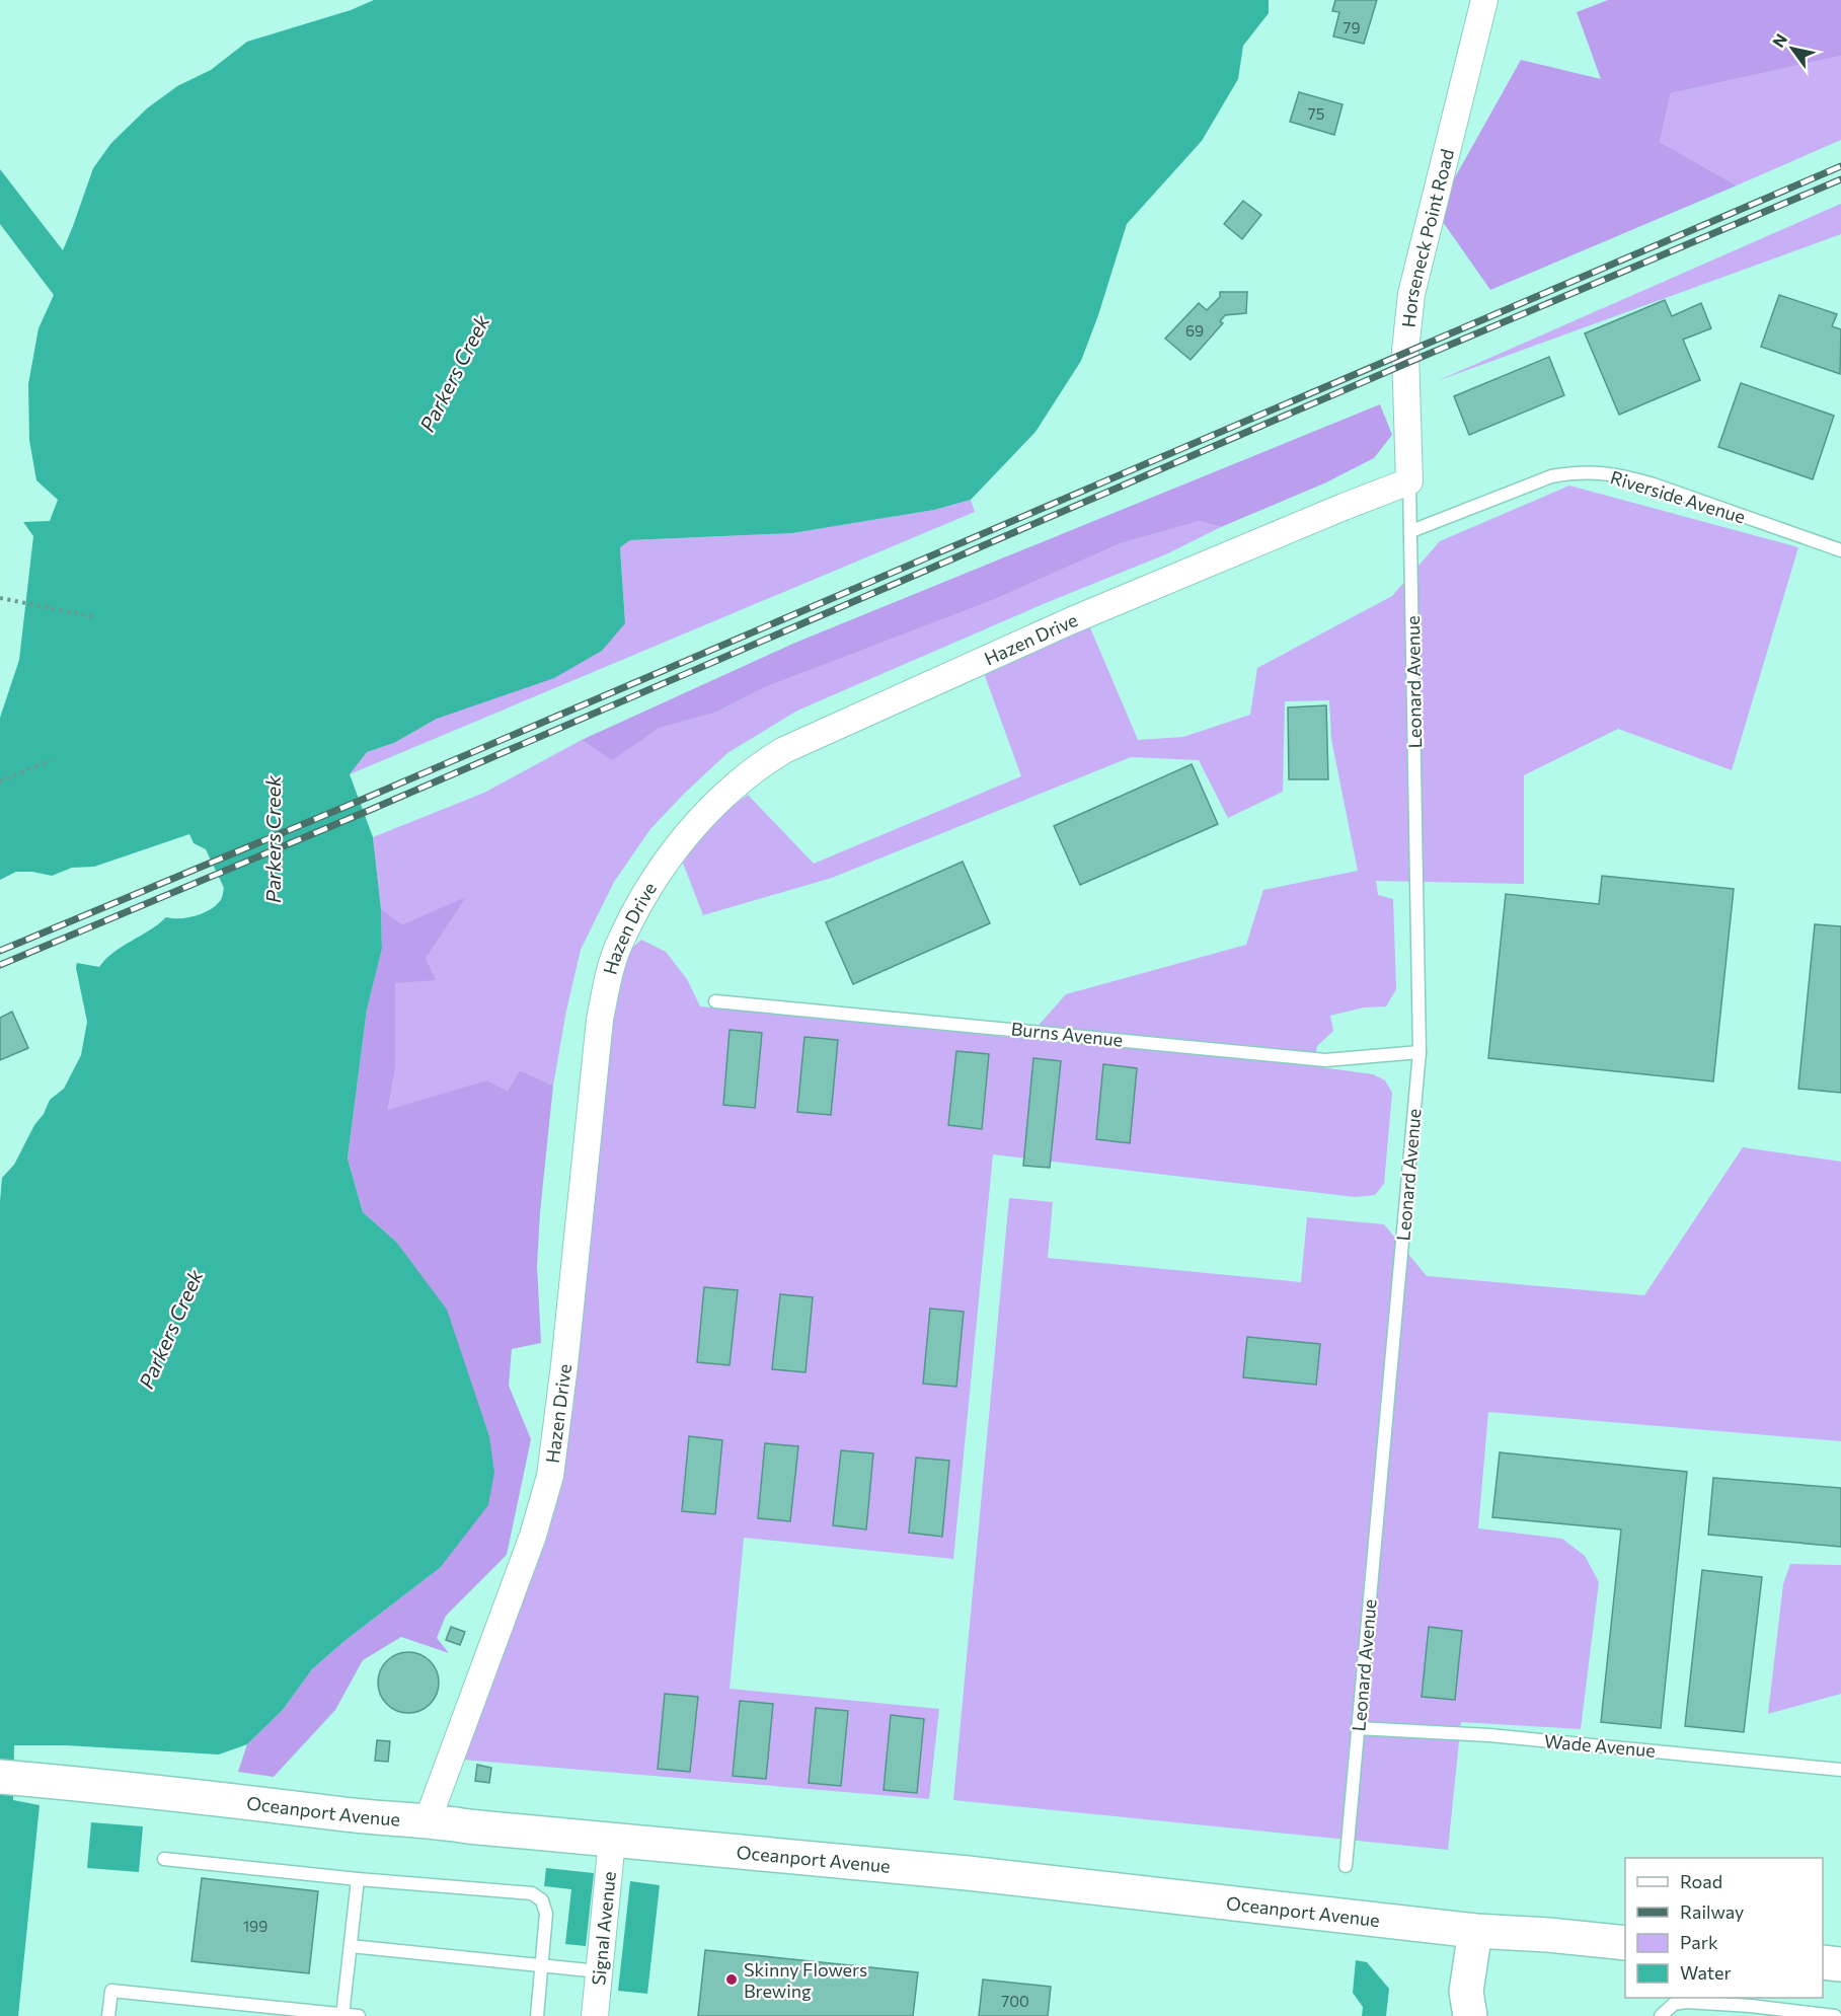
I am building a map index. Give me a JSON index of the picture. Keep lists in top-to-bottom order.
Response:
{
  "streets": {
    "main road": ["Oceanport Avenue"],
    "street": ["Horseneck Point Road", "Hazen Drive", "Signal Avenue"],
    "lane": [
      "Riverside Avenue",
      "Leonard Avenue",
      "Burns Avenue",
      "Wade Avenue"
    ]
  },
  "crossings": [
    ["Horseneck Point Road", "Hazen Drive"],
    ["Horseneck Point Road", "Leonard Avenue"],
    ["Riverside Avenue", "Leonard Avenue"],
    ["Hazen Drive", "Leonard Avenue"],
    ["Hazen Drive", "Oceanport Avenue"],
    ["Leonard Avenue", "Burns Avenue"],
    ["Leonard Avenue", "Wade Avenue"],
    ["Oceanport Avenue", "Signal Avenue"]
  ],
  "water": ["Parkers Creek"],
  "places": ["Skinny Flowers Brewing"],
  "house_numbers": [
    "79",
    "75",
    "69",
    "199",
    "700"
  ],
  "legend": [
    "Road",
    "Railway",
    "Park",
    "Water"
  ],
  "north": "top left"
}
